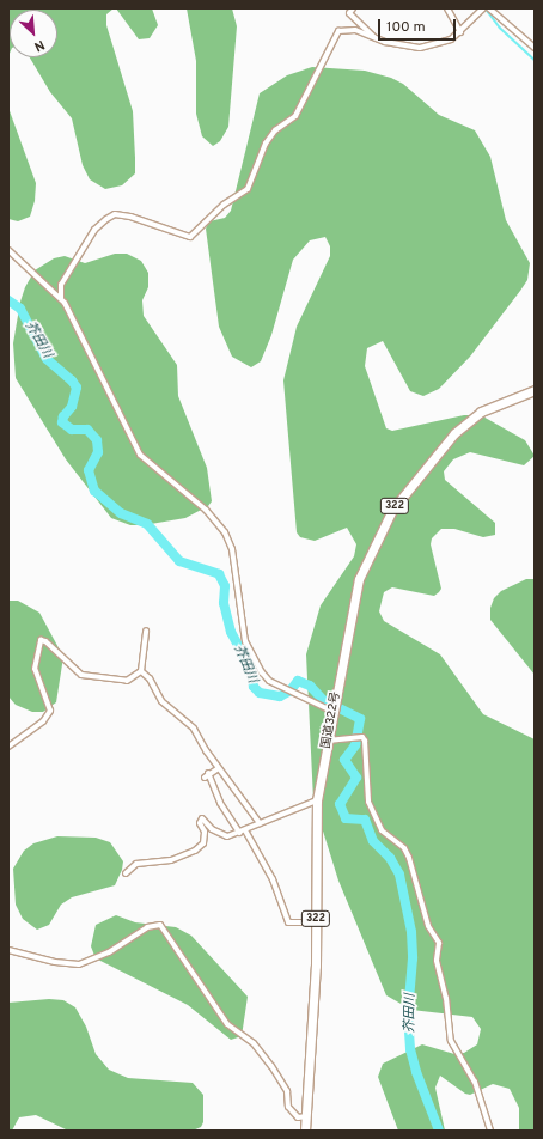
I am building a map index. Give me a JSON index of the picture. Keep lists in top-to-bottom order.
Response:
{
  "streets": {
    "highway": ["322", "国道322号"]
  },
  "water": ["芥田川"],
  "scale_bar": "100 m",
  "north": "bottom right"
}
